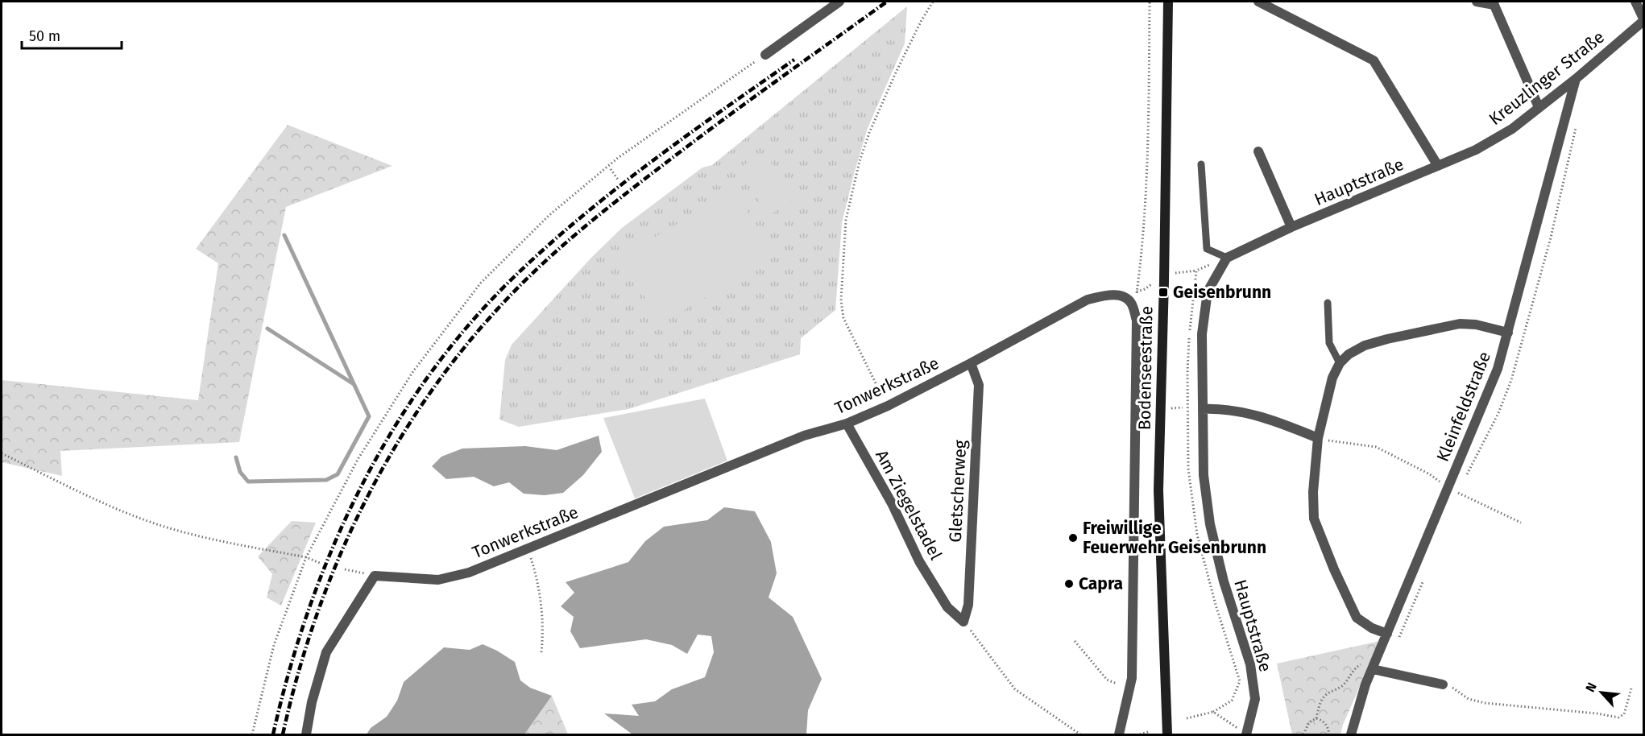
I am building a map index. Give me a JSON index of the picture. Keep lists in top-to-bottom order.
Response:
{
  "streets": {
    "main road": ["Bodenseestraße"],
    "street": [
      "Kreuzlinger Straße",
      "Hauptstraße",
      "Tonwerkstraße",
      "Kleinfeldstraße",
      "Gletscherweg",
      "Am Ziegelstadel"
    ]
  },
  "crossings": [
    ["Kreuzlinger Straße", "Hauptstraße"],
    ["Kreuzlinger Straße", "Kleinfeldstraße"],
    ["Tonwerkstraße", "Gletscherweg"],
    ["Tonwerkstraße", "Am Ziegelstadel"],
    ["Gletscherweg", "Am Ziegelstadel"]
  ],
  "places": {
    "transit": ["Geisenbrunn"],
    "other": ["Freiwillige Feuerwehr Geisenbrunn", "Capra"]
  },
  "scale_bar": "50 m",
  "north": "top left"
}
